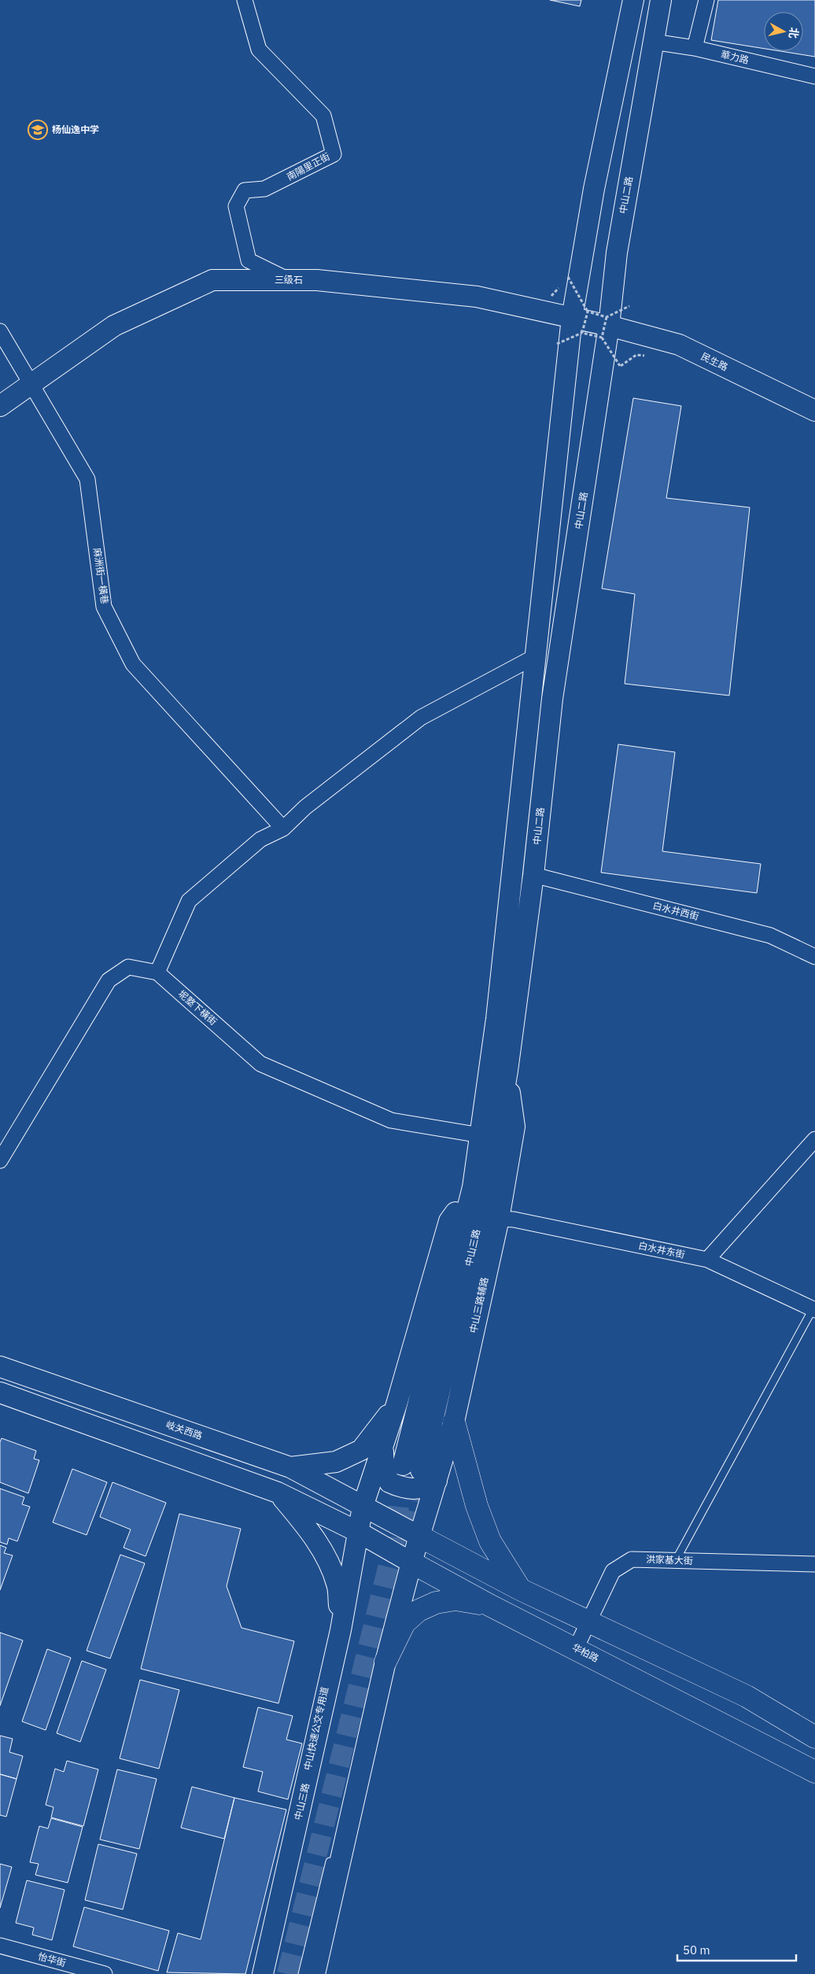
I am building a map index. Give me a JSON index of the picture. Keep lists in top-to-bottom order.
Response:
{
  "streets": {
    "main road": [
      "中山二路",
      "三级石",
      "民生路",
      "中山三路",
      "中山三路辅路",
      "岐关西路",
      "华柏路"
    ],
    "street": [
      "華力路",
      "南陽里正街",
      "麻洲街一橫巷",
      "白水井西街",
      "坭墪下橫街",
      "白水井东街",
      "洪家基大街",
      "怡华街"
    ],
    "lane": ["中山快速公交专用道"]
  },
  "crossings": [
    ["華力路", "中山二路"],
    ["南陽里正街", "三级石"],
    ["中山二路", "三级石"],
    ["中山二路", "民生路"],
    ["中山二路", "白水井西街"],
    ["中山二路", "中山三路"],
    ["三级石", "民生路"],
    ["三级石", "麻洲街一橫巷"],
    ["坭墪下橫街", "中山三路"],
    ["中山三路", "中山三路辅路"],
    ["白水井东街", "中山三路辅路"],
    ["中山三路辅路", "华柏路"],
    ["洪家基大街", "华柏路"]
  ],
  "places": {
    "school or university": ["杨仙逸中学"]
  },
  "scale_bar": "50 m",
  "north": "right"
}
